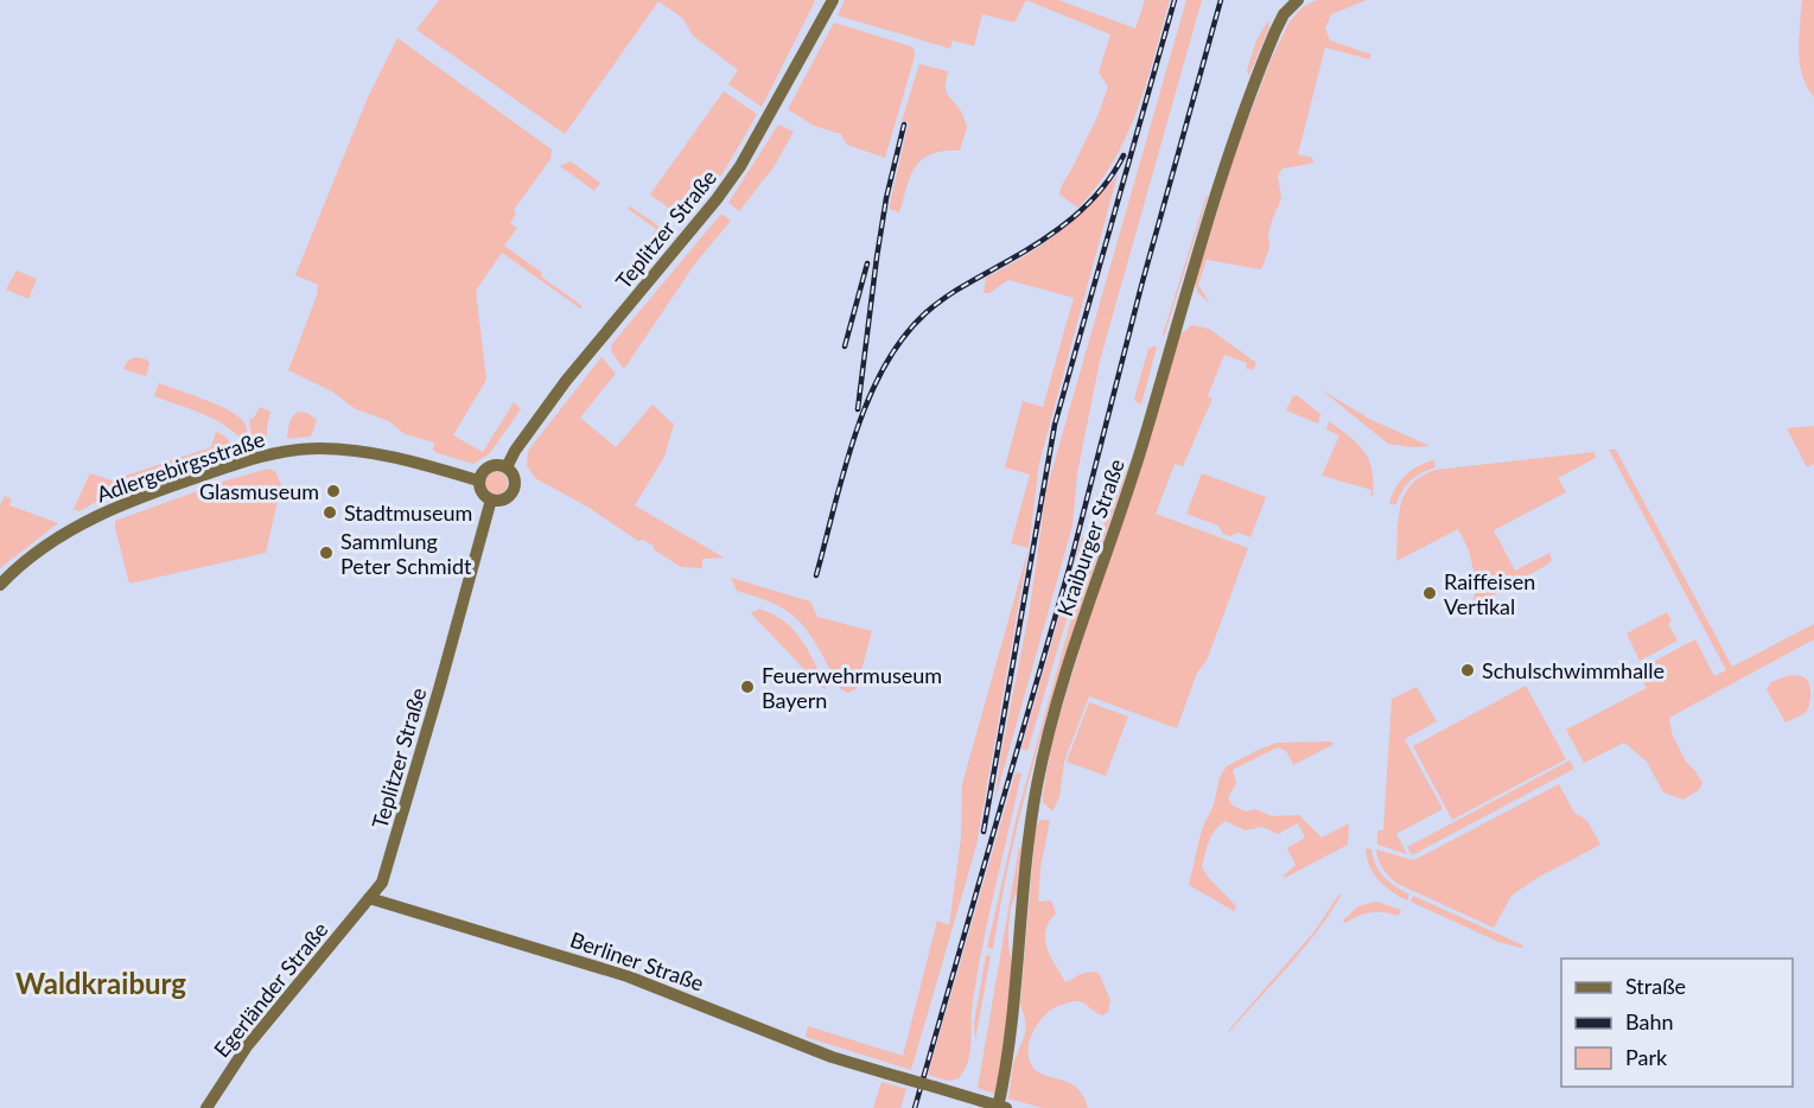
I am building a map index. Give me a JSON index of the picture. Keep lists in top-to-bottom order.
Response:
{
  "streets": {
    "street": [
      "Teplitzer Straße",
      "Adlergebirgsstraße",
      "Kraiburger Straße",
      "Berliner Straße",
      "Egerländer Straße"
    ]
  },
  "crossings": [
    ["Teplitzer Straße", "Adlergebirgsstraße"],
    ["Teplitzer Straße", "Berliner Straße"],
    ["Teplitzer Straße", "Egerländer Straße"],
    ["Berliner Straße", "Egerländer Straße"]
  ],
  "districts": ["Waldkraiburg"],
  "places": [
    "Glasmuseum",
    "Stadtmuseum",
    "Sammlung Peter Schmidt",
    "Raiffeisen Vertikal",
    "Schulschwimmhalle",
    "Feuerwehrmuseum Bayern"
  ],
  "legend": ["Straße", "Bahn", "Park"]
}
